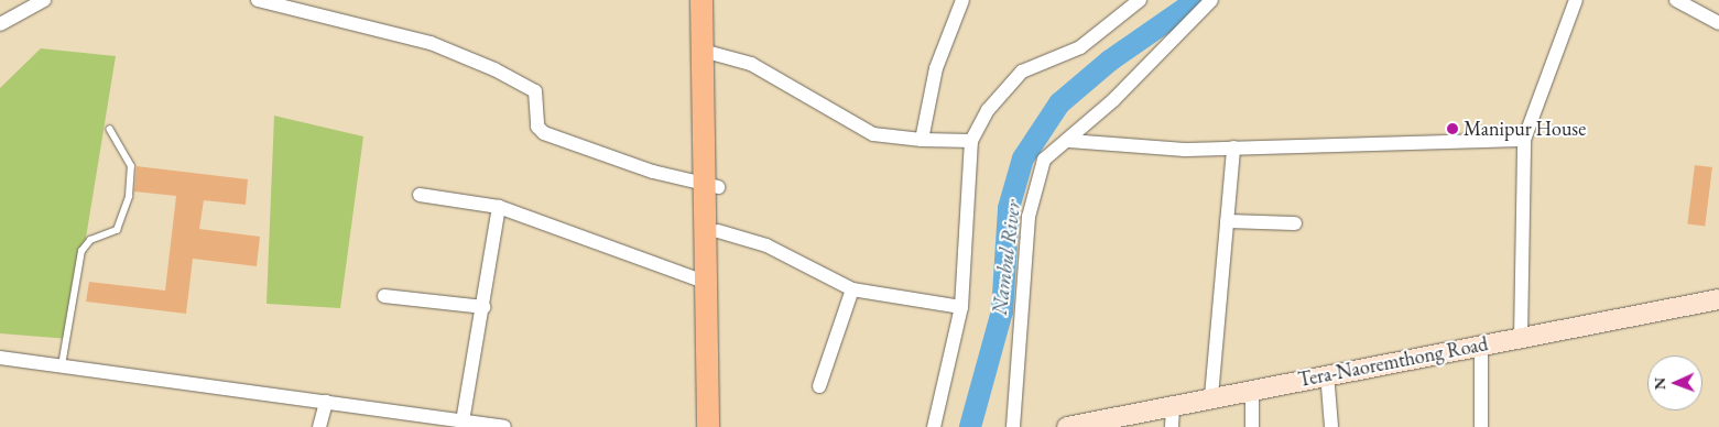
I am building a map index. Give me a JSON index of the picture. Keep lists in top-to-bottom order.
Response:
{
  "streets": {
    "street": ["Tera-Naoremthong Road"]
  },
  "water": ["Nambul River"],
  "places": ["Manipur House"],
  "north": "left"
}
